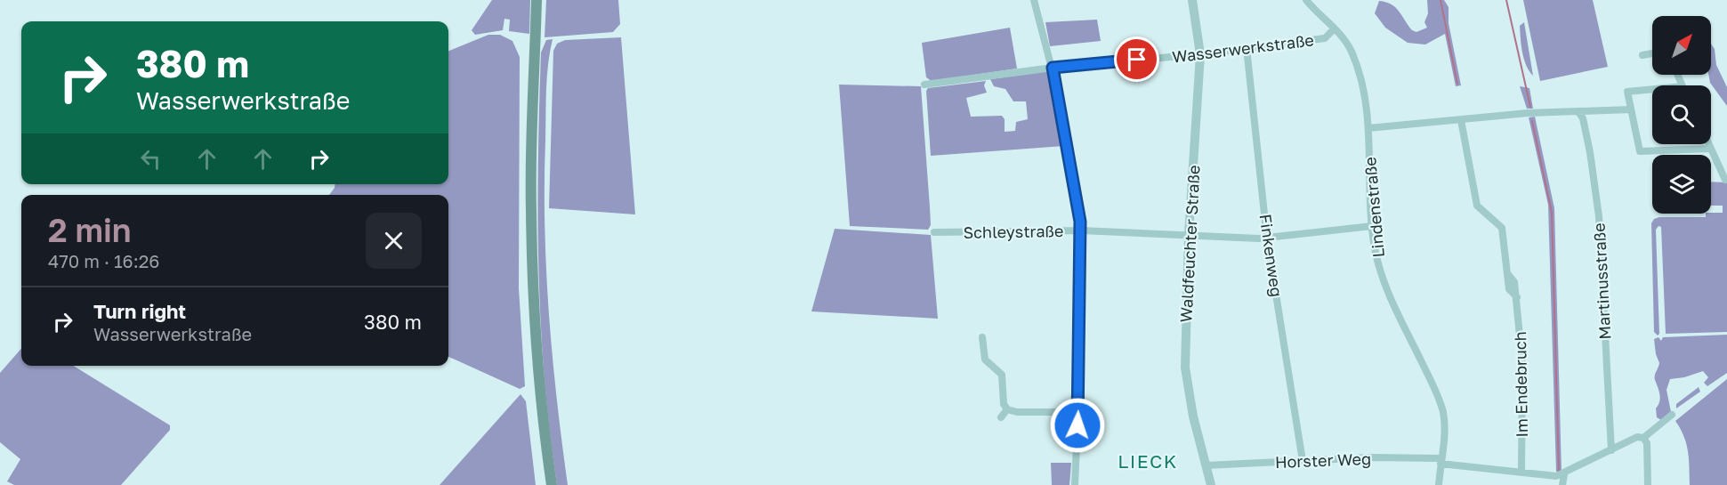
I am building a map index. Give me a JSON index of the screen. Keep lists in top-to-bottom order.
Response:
{
  "streets": {
    "street": [
      "Wasserwerkstraße",
      "Lindenstraße",
      "Schleystraße",
      "Waldfeuchter Straße",
      "Finkenweg",
      "Martinusstraße",
      "Im Endebruch",
      "Horster Weg"
    ]
  },
  "crossings": [
    ["Wasserwerkstraße", "Lindenstraße"],
    ["Wasserwerkstraße", "Waldfeuchter Straße"],
    ["Wasserwerkstraße", "Finkenweg"],
    ["Lindenstraße", "Schleystraße"],
    ["Lindenstraße", "Horster Weg"],
    ["Schleystraße", "Waldfeuchter Straße"],
    ["Schleystraße", "Finkenweg"],
    ["Waldfeuchter Straße", "Horster Weg"],
    ["Finkenweg", "Horster Weg"],
    ["Martinusstraße", "Horster Weg"],
    ["Im Endebruch", "Horster Weg"]
  ],
  "districts": ["LIECK"],
  "north": "top right",
  "page": {
    "turn": ["380 m", "Wasserwerkstraße"],
    "heading": ["2 min", "470 m · 16:26"],
    "list": [
      {
        "name": "Turn right",
        "note": "Wasserwerkstraße",
        "value": "380 m"
      }
    ]
  }
}
